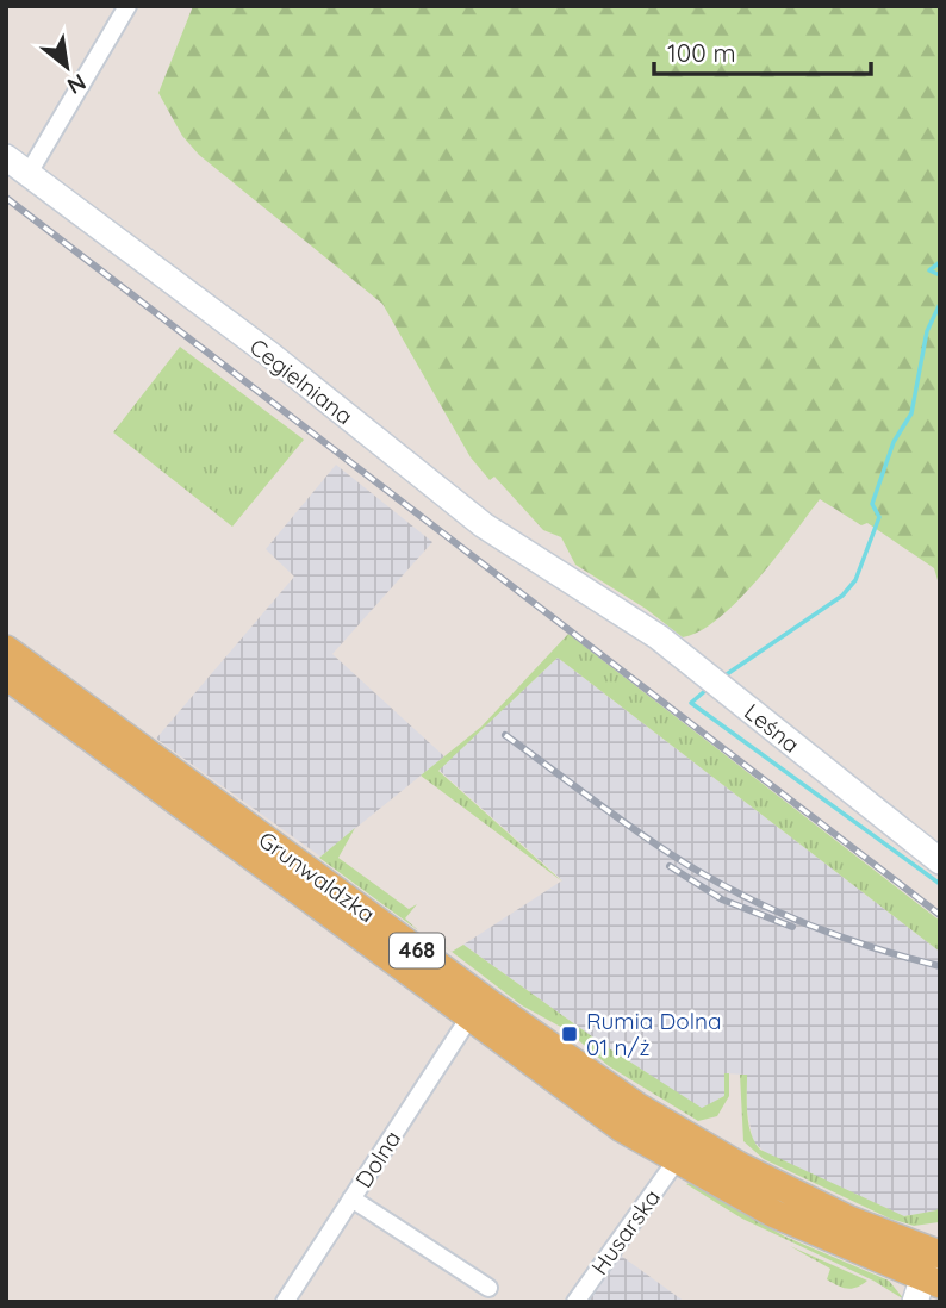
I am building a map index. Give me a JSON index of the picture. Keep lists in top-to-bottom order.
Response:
{
  "streets": {
    "main road": ["Grunwaldzka", "468"],
    "street": [
      "Cegielniana",
      "Leśna",
      "Dolna",
      "Husarska"
    ]
  },
  "crossings": [
    ["Cegielniana", "Leśna"],
    ["Grunwaldzka", "Dolna"],
    ["Grunwaldzka", "Husarska"]
  ],
  "places": {
    "transit": ["Rumia Dolna 01 n/ż"]
  },
  "scale_bar": "100 m",
  "north": "bottom right"
}
